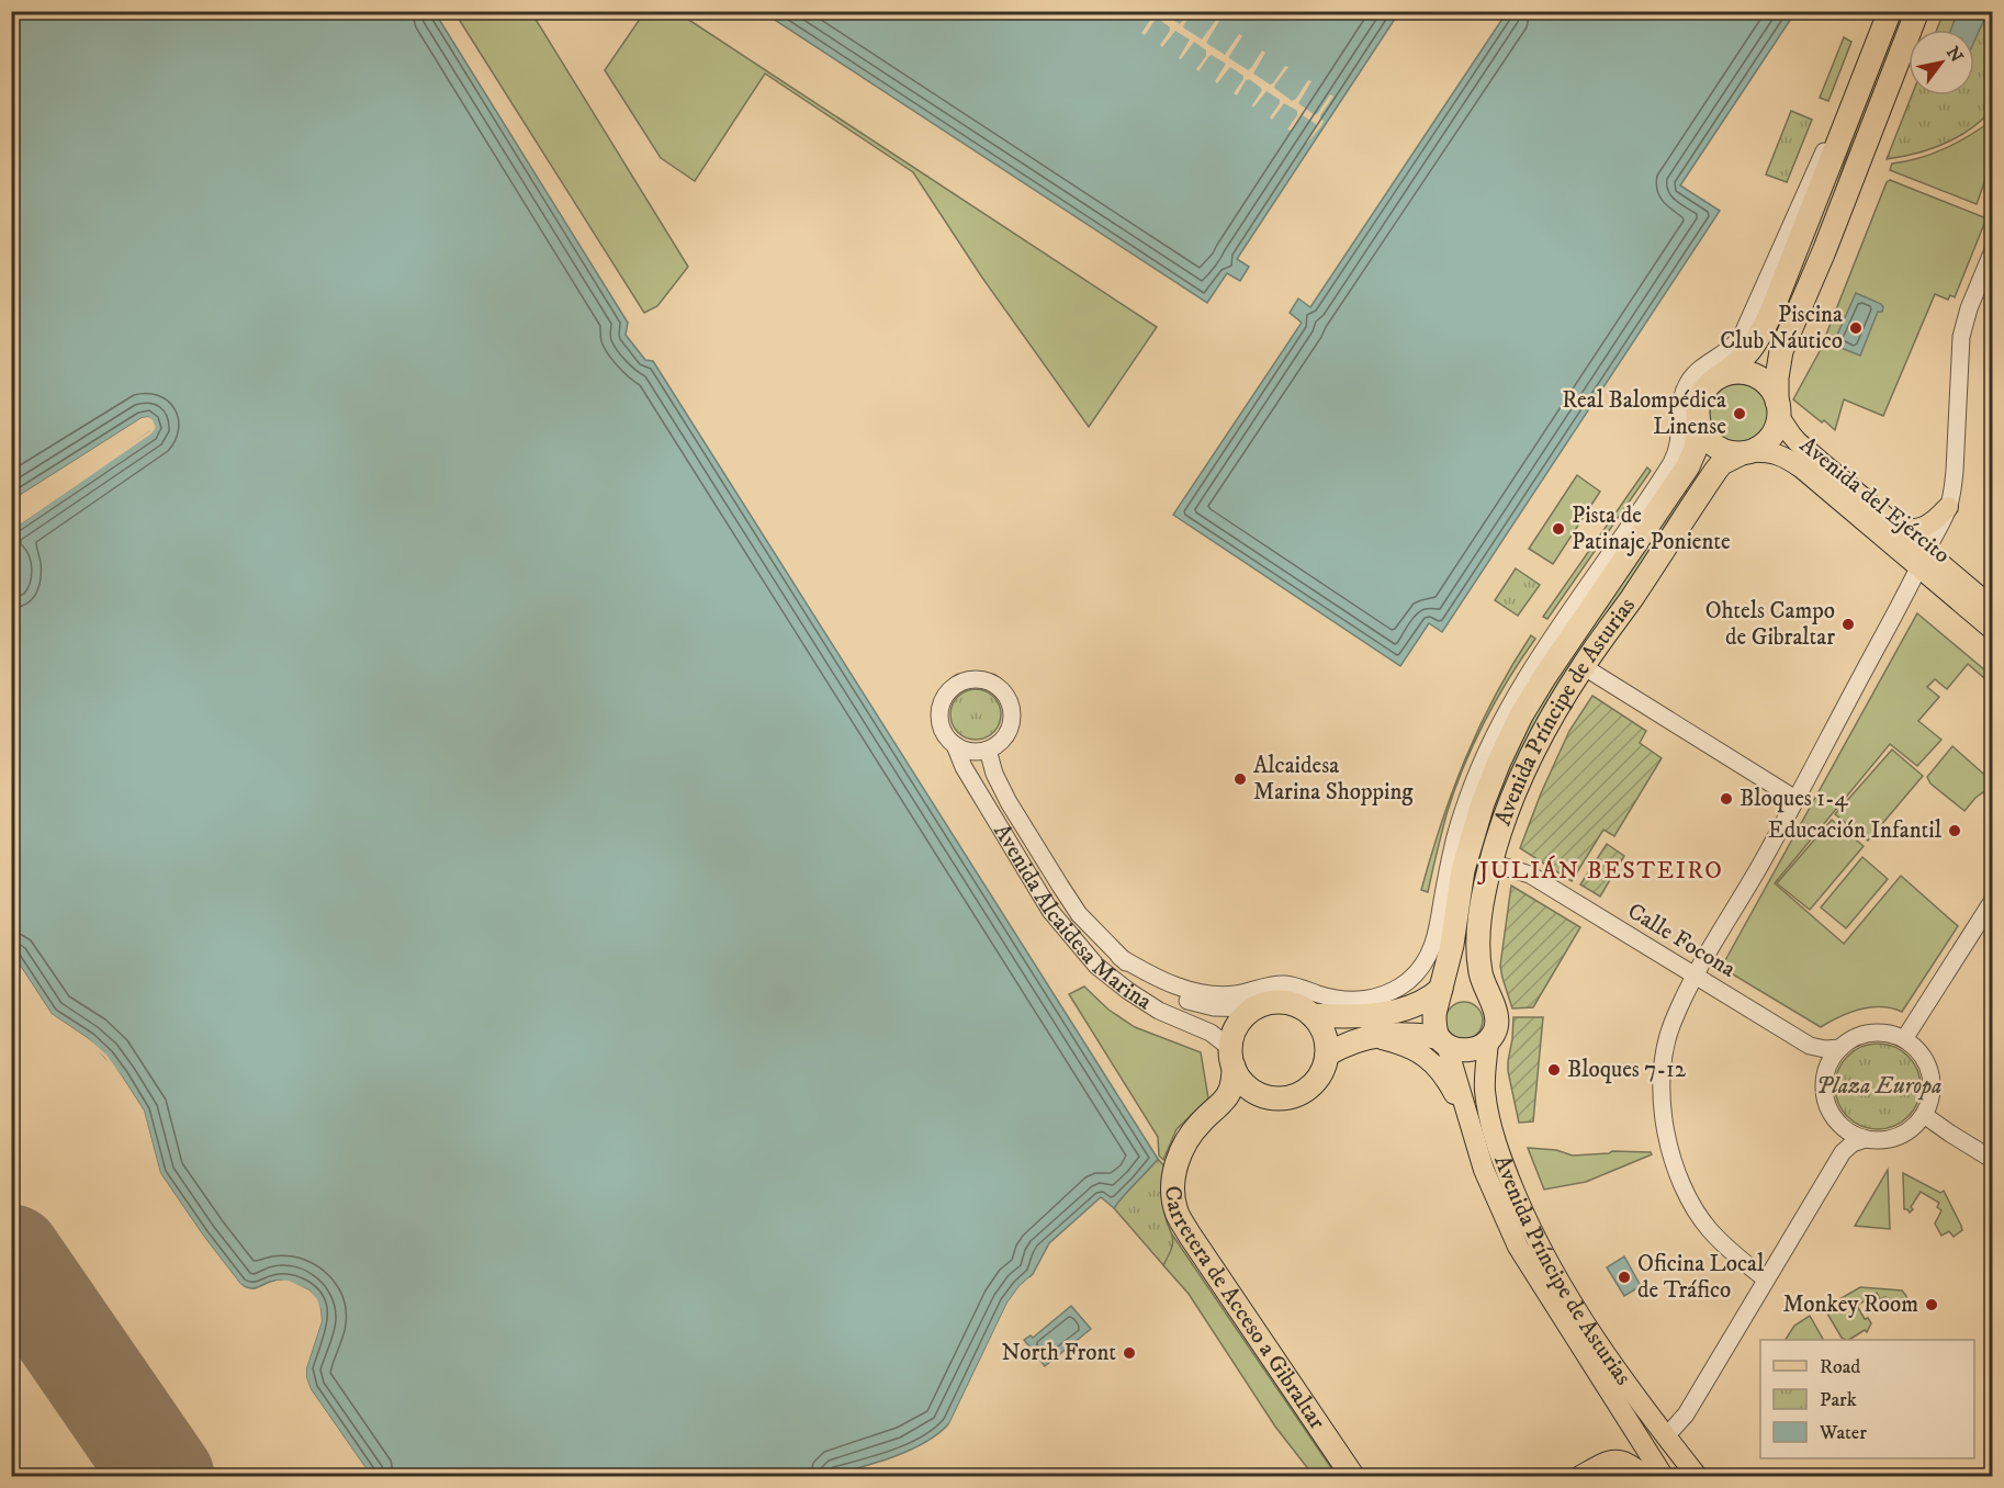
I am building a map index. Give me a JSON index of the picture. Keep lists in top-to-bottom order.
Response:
{
  "streets": {
    "highway": ["Avenida Príncipe de Asturias", "Carretera de Acceso a Gibraltar"],
    "main road": ["Avenida del Ejército"],
    "street": ["Avenida Alcaidesa Marina", "Calle Focona"]
  },
  "crossings": [
    ["Avenida del Ejército", "Avenida Príncipe de Asturias"],
    ["Avenida Príncipe de Asturias", "Calle Focona"],
    ["Avenida Alcaidesa Marina", "Carretera de Acceso a Gibraltar"]
  ],
  "districts": ["JULIÁN BESTEIRO"],
  "parks": ["Plaza Europa"],
  "places": [
    "Piscina Club Náutico",
    "Real Balompédica Linense",
    "Pista de Patinaje Poniente",
    "Ohtels Campo de Gibraltar",
    "Alcaidesa Marina Shopping",
    "Bloques 1-4",
    "Educación Infantil",
    "Bloques 7-12",
    "Oficina Local de Tráfico",
    "Monkey Room",
    "North Front"
  ],
  "legend": ["Road", "Park", "Water"],
  "north": "top right"
}
